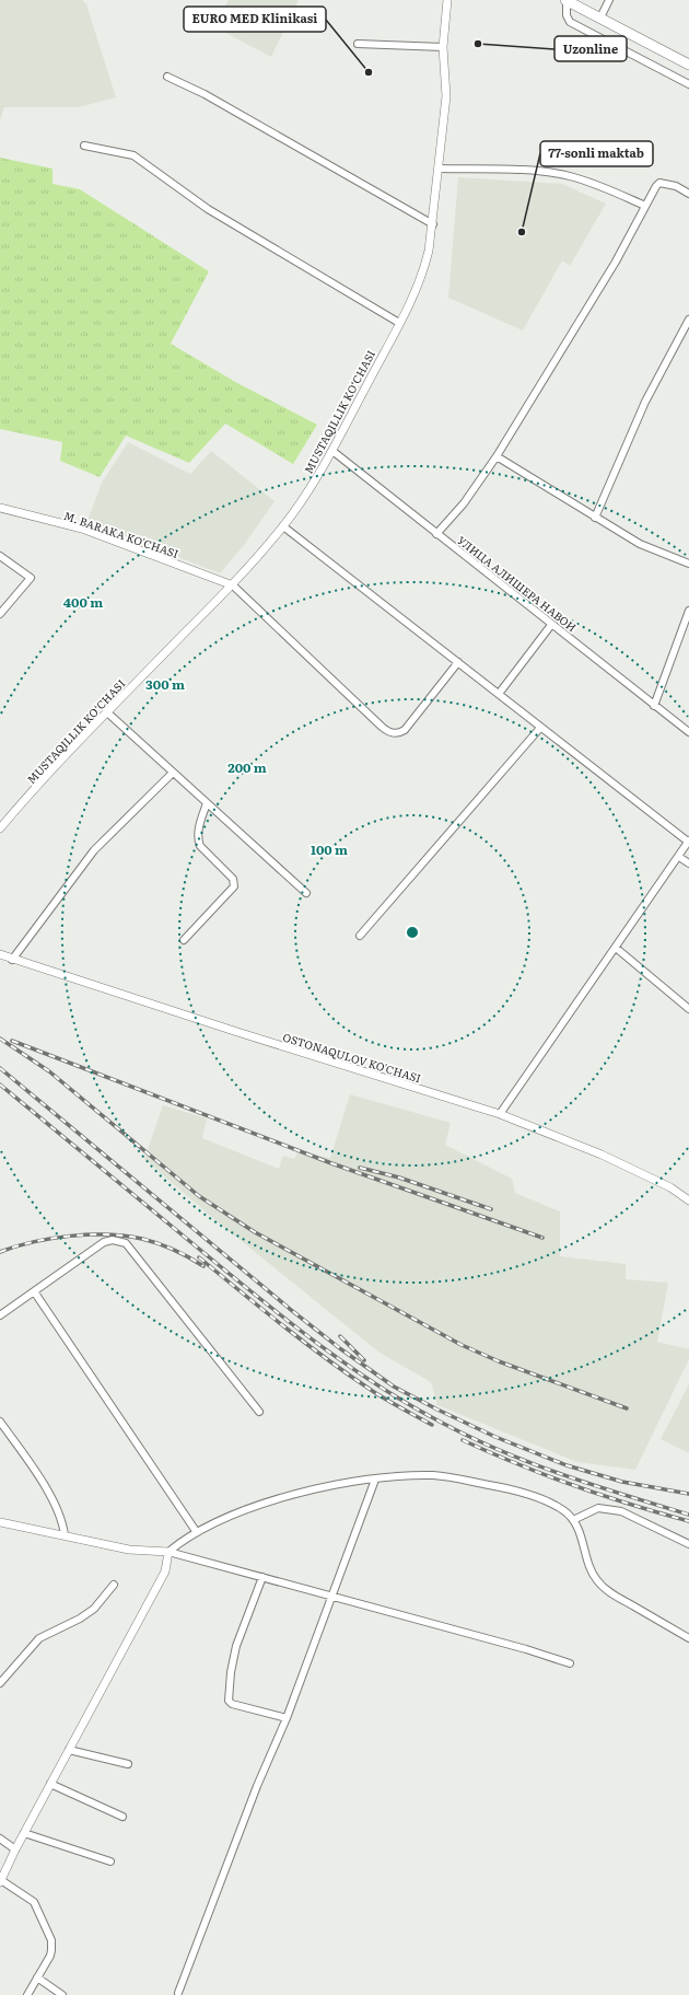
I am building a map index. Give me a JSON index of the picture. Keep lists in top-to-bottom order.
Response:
{
  "streets": {
    "street": [
      "MUSTAQILLIK KO‘CHASI",
      "M. BARAKA KO'CHASI",
      "УЛИЦА АЛИШЕРА НАВОИ",
      "OSTONAQULOV KO'CHASI"
    ]
  },
  "crossings": [
    ["MUSTAQILLIK KO‘CHASI", "M. BARAKA KO'CHASI"],
    ["MUSTAQILLIK KO‘CHASI", "УЛИЦА АЛИШЕРА НАВОИ"]
  ],
  "places": ["Uzonline", "EURO MED Klinikasi", "77-sonli maktab"],
  "rings": [
    "400 m",
    "300 m",
    "200 m",
    "100 m"
  ]
}
